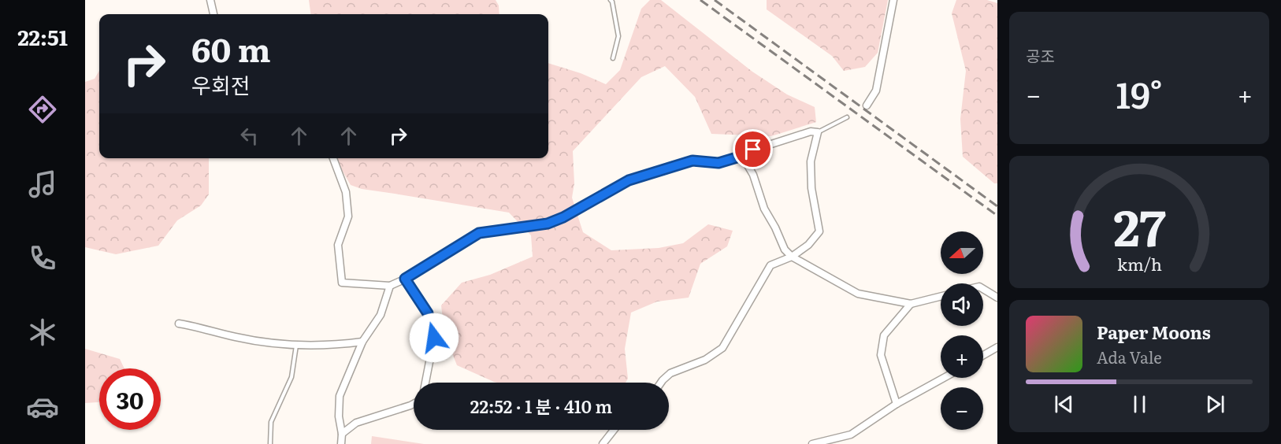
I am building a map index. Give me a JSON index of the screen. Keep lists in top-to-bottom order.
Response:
{
  "north": "left",
  "page": {
    "tabs": "22:51",
    "tile": "공조",
    "turn": ["60 m", "우회전"],
    "heat": ["−", "19°", "+"],
    "map_buttons": ["+", "−"],
    "song": ["Paper Moons", "Ada Vale"],
    "limit": "30",
    "trip": "22:52 · 1 분 · 410 m",
    "gauge": ["27", "km/h"]
  }
}
